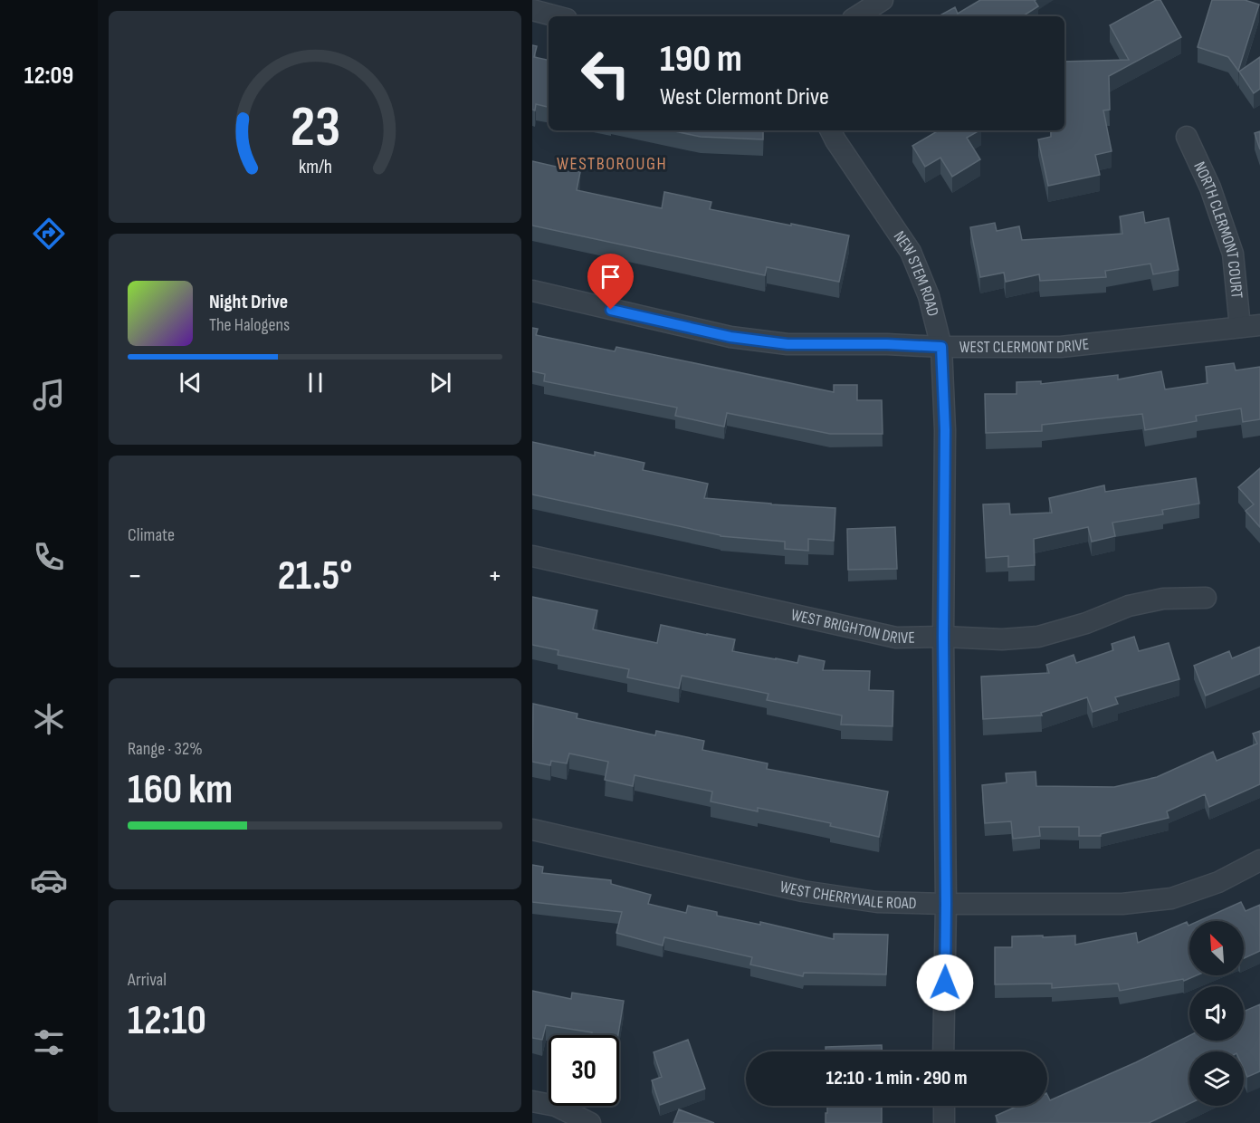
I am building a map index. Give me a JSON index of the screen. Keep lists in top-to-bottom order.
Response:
{
  "streets": {
    "street": [
      "NORTH CLERMONT COURT",
      "NEW STEM ROAD",
      "WEST CLERMONT DRIVE",
      "WEST BRIGHTON DRIVE",
      "WEST CHERRYVALE ROAD"
    ]
  },
  "crossings": [
    ["NORTH CLERMONT COURT", "WEST CLERMONT DRIVE"],
    ["NEW STEM ROAD", "WEST CLERMONT DRIVE"],
    ["NEW STEM ROAD", "WEST BRIGHTON DRIVE"],
    ["NEW STEM ROAD", "WEST CHERRYVALE ROAD"]
  ],
  "districts": ["WESTBOROUGH"],
  "north": "top left",
  "page": {
    "tabs": "12:09",
    "turn": ["190 m", "West Clermont Drive"],
    "song": ["Night Drive", "The Halogens"],
    "tile": [
      "Climate",
      ["Range · 32%", "160 km"],
      ["Arrival", "12:10"]
    ],
    "heat": ["−", "21.5°", "+"],
    "limit": "30",
    "trip": "12:10 · 1 min · 290 m",
    "gauge": ["23", "km/h"]
  }
}
